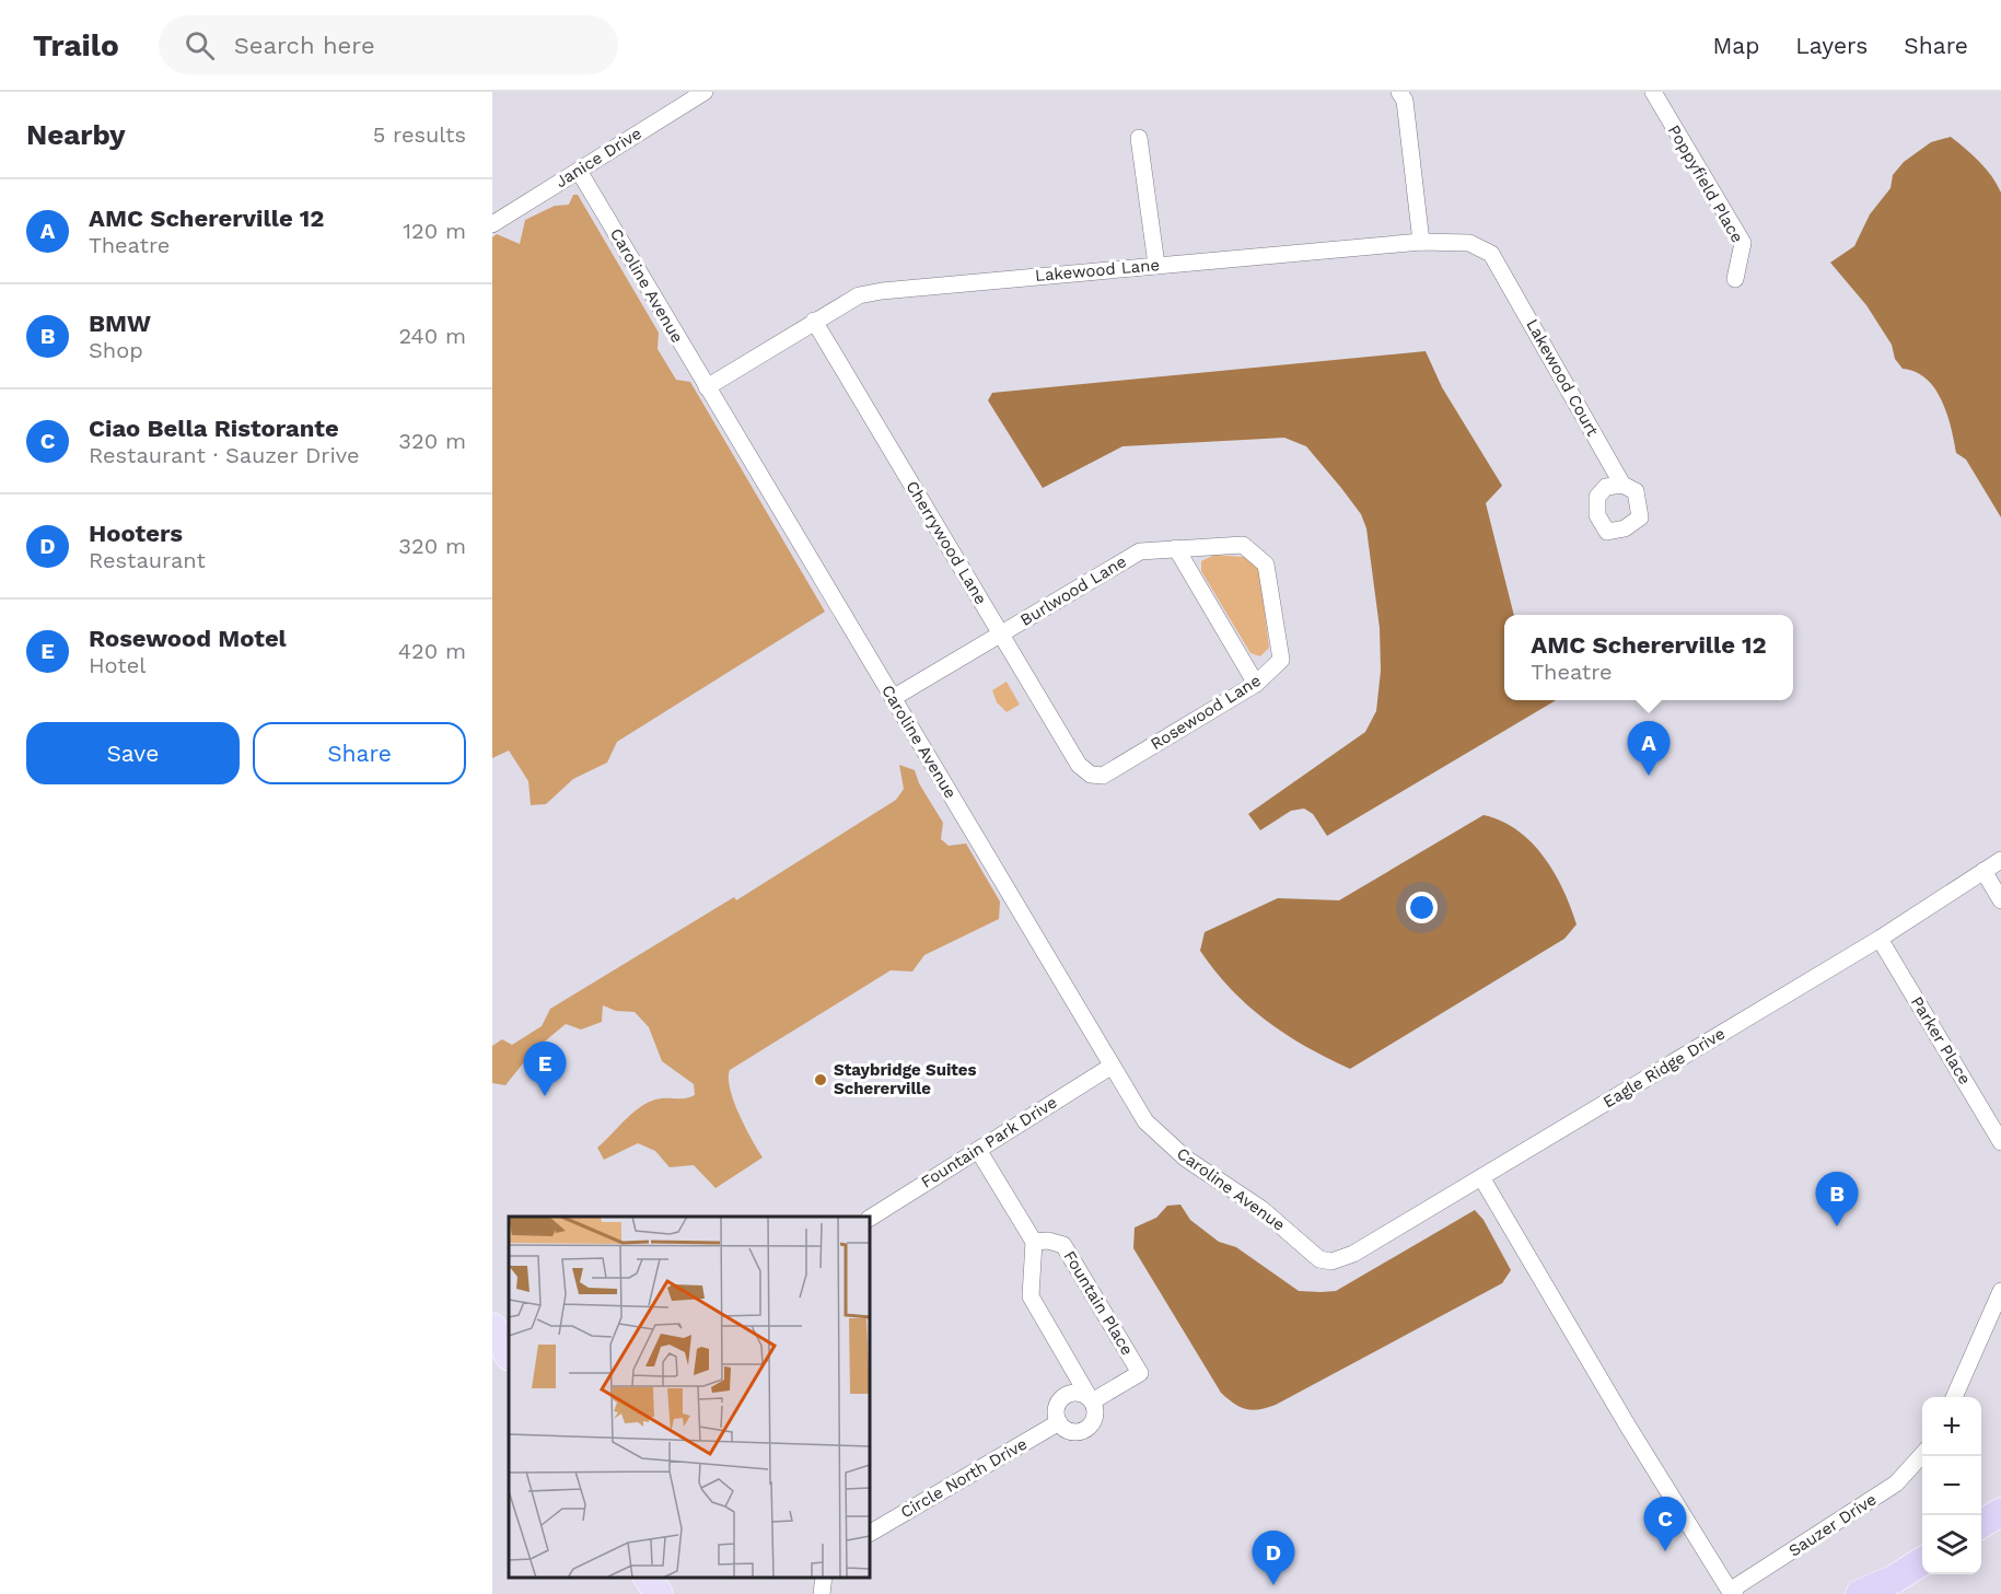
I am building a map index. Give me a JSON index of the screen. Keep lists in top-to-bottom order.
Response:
{
  "streets": {
    "street": [
      "Janice Drive",
      "Poppyfield Place",
      "Lakewood Lane",
      "Caroline Avenue",
      "Lakewood Court",
      "Cherrywood Lane",
      "Burlwood Lane",
      "Rosewood Lane",
      "Parker Place",
      "Eagle Ridge Drive",
      "Fountain Park Drive",
      "Fountain Place",
      "Circle North Drive",
      "Sauzer Drive"
    ]
  },
  "crossings": [
    ["Janice Drive", "Caroline Avenue"],
    ["Lakewood Lane", "Caroline Avenue"],
    ["Lakewood Lane", "Lakewood Court"],
    ["Lakewood Lane", "Cherrywood Lane"],
    ["Caroline Avenue", "Burlwood Lane"],
    ["Caroline Avenue", "Eagle Ridge Drive"],
    ["Caroline Avenue", "Fountain Park Drive"],
    ["Cherrywood Lane", "Burlwood Lane"],
    ["Cherrywood Lane", "Rosewood Lane"],
    ["Burlwood Lane", "Rosewood Lane"],
    ["Parker Place", "Eagle Ridge Drive"],
    ["Fountain Place", "Circle North Drive"]
  ],
  "places": ["Staybridge Suites Schererville"],
  "page": {
    "header": "Trailo",
    "search": "Search here",
    "nav": ["Map", "Layers", "Share"],
    "heading": ["Nearby", "5 results"],
    "list": [
      {
        "mark": "A",
        "name": "AMC Schererville 12",
        "note": "Theatre",
        "value": "120 m"
      },
      {
        "mark": "B",
        "name": "BMW",
        "note": "Shop",
        "value": "240 m"
      },
      {
        "mark": "C",
        "name": "Ciao Bella Ristorante",
        "note": "Restaurant · Sauzer Drive",
        "value": "320 m"
      },
      {
        "mark": "D",
        "name": "Hooters",
        "note": "Restaurant",
        "value": "320 m"
      },
      {
        "mark": "E",
        "name": "Rosewood Motel",
        "note": "Hotel",
        "value": "420 m"
      }
    ],
    "popup": ["AMC Schererville 12", "Theatre"],
    "buttons": ["Save", "Share"],
    "pins": [
      "A",
      "E",
      "B",
      "C",
      "D"
    ],
    "map_buttons": ["+", "−"]
  }
}
